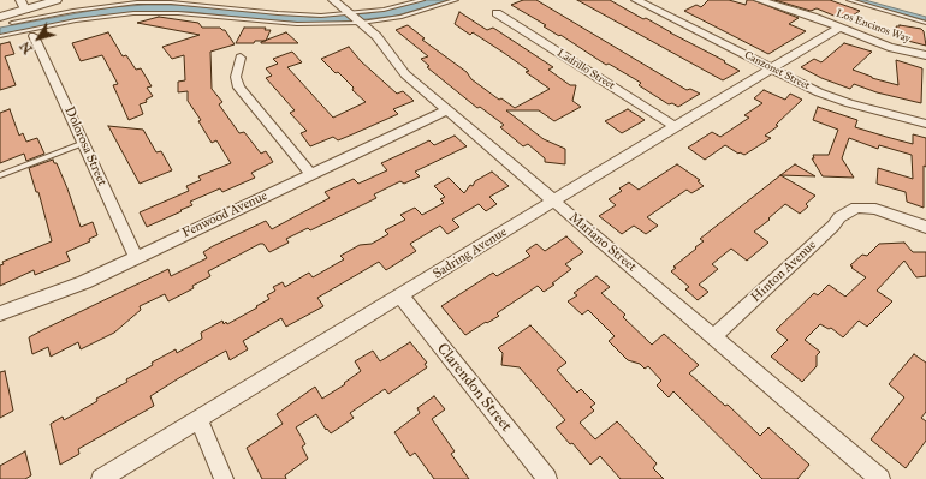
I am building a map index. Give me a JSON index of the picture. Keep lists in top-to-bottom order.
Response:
{
  "streets": {
    "street": [
      "Los Encinos Way",
      "Ladrillo Street",
      "Canzonet Street",
      "Dolorosa Street",
      "Fenwood Avenue",
      "Mariano Street",
      "Sadring Avenue",
      "Hinton Avenue",
      "Clarendon Street"
    ]
  },
  "crossings": [
    ["Los Encinos Way", "Sadring Avenue"],
    ["Ladrillo Street", "Sadring Avenue"],
    ["Canzonet Street", "Sadring Avenue"],
    ["Dolorosa Street", "Fenwood Avenue"],
    ["Fenwood Avenue", "Mariano Street"],
    ["Mariano Street", "Sadring Avenue"],
    ["Mariano Street", "Hinton Avenue"],
    ["Sadring Avenue", "Clarendon Street"]
  ],
  "north": "bottom left"
}
